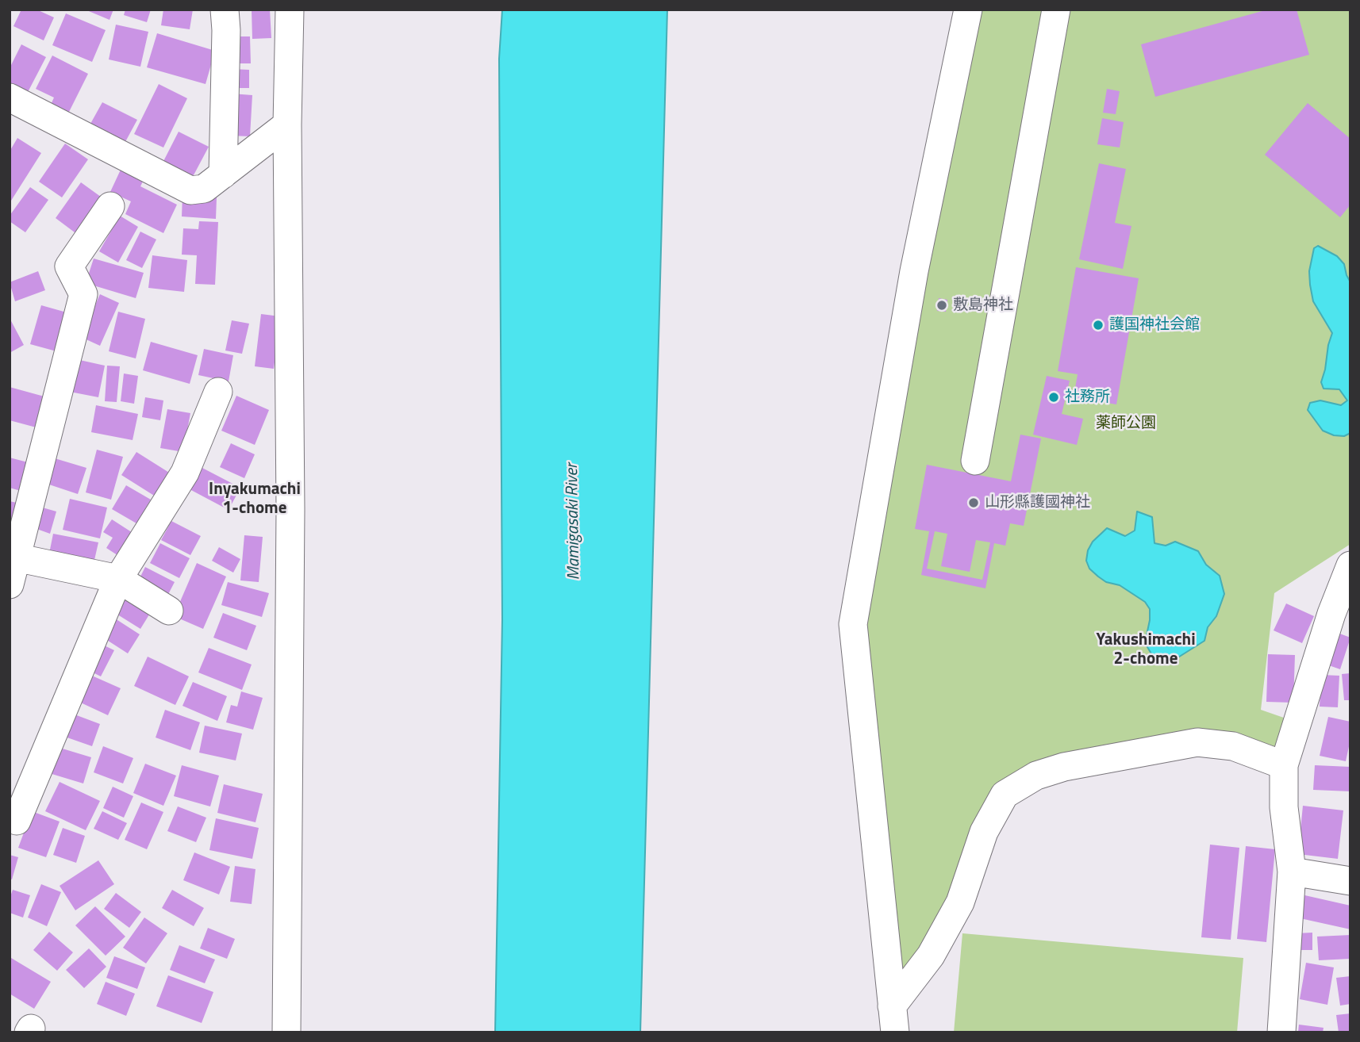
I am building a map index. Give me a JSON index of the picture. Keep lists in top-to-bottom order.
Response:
{
  "districts": ["Inyakumachi 1-chome", "Yakushimachi 2-chome"],
  "water": ["Mamigasaki River"],
  "parks": ["薬師公園"],
  "places": [
    "敷島神社",
    "護国神社会館",
    "社務所",
    "山形縣護國神社"
  ]
}
